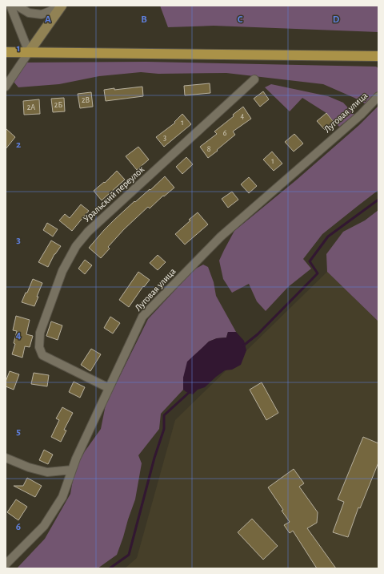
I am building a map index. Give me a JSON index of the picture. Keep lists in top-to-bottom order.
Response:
{
  "streets": {
    "street": ["Луговая улица", "Уральский переулок"]
  },
  "crossings": [
    ["Луговая улица", "Уральский переулок"]
  ],
  "house_numbers": [
    "2В",
    "2Б",
    "2А",
    "4",
    "1",
    "6",
    "3",
    "8",
    "1"
  ],
  "grid": {
    "columns": [
      "A",
      "B",
      "C",
      "D"
    ],
    "rows": [
      "1",
      "2",
      "3",
      "4",
      "5",
      "6"
    ]
  }
}
